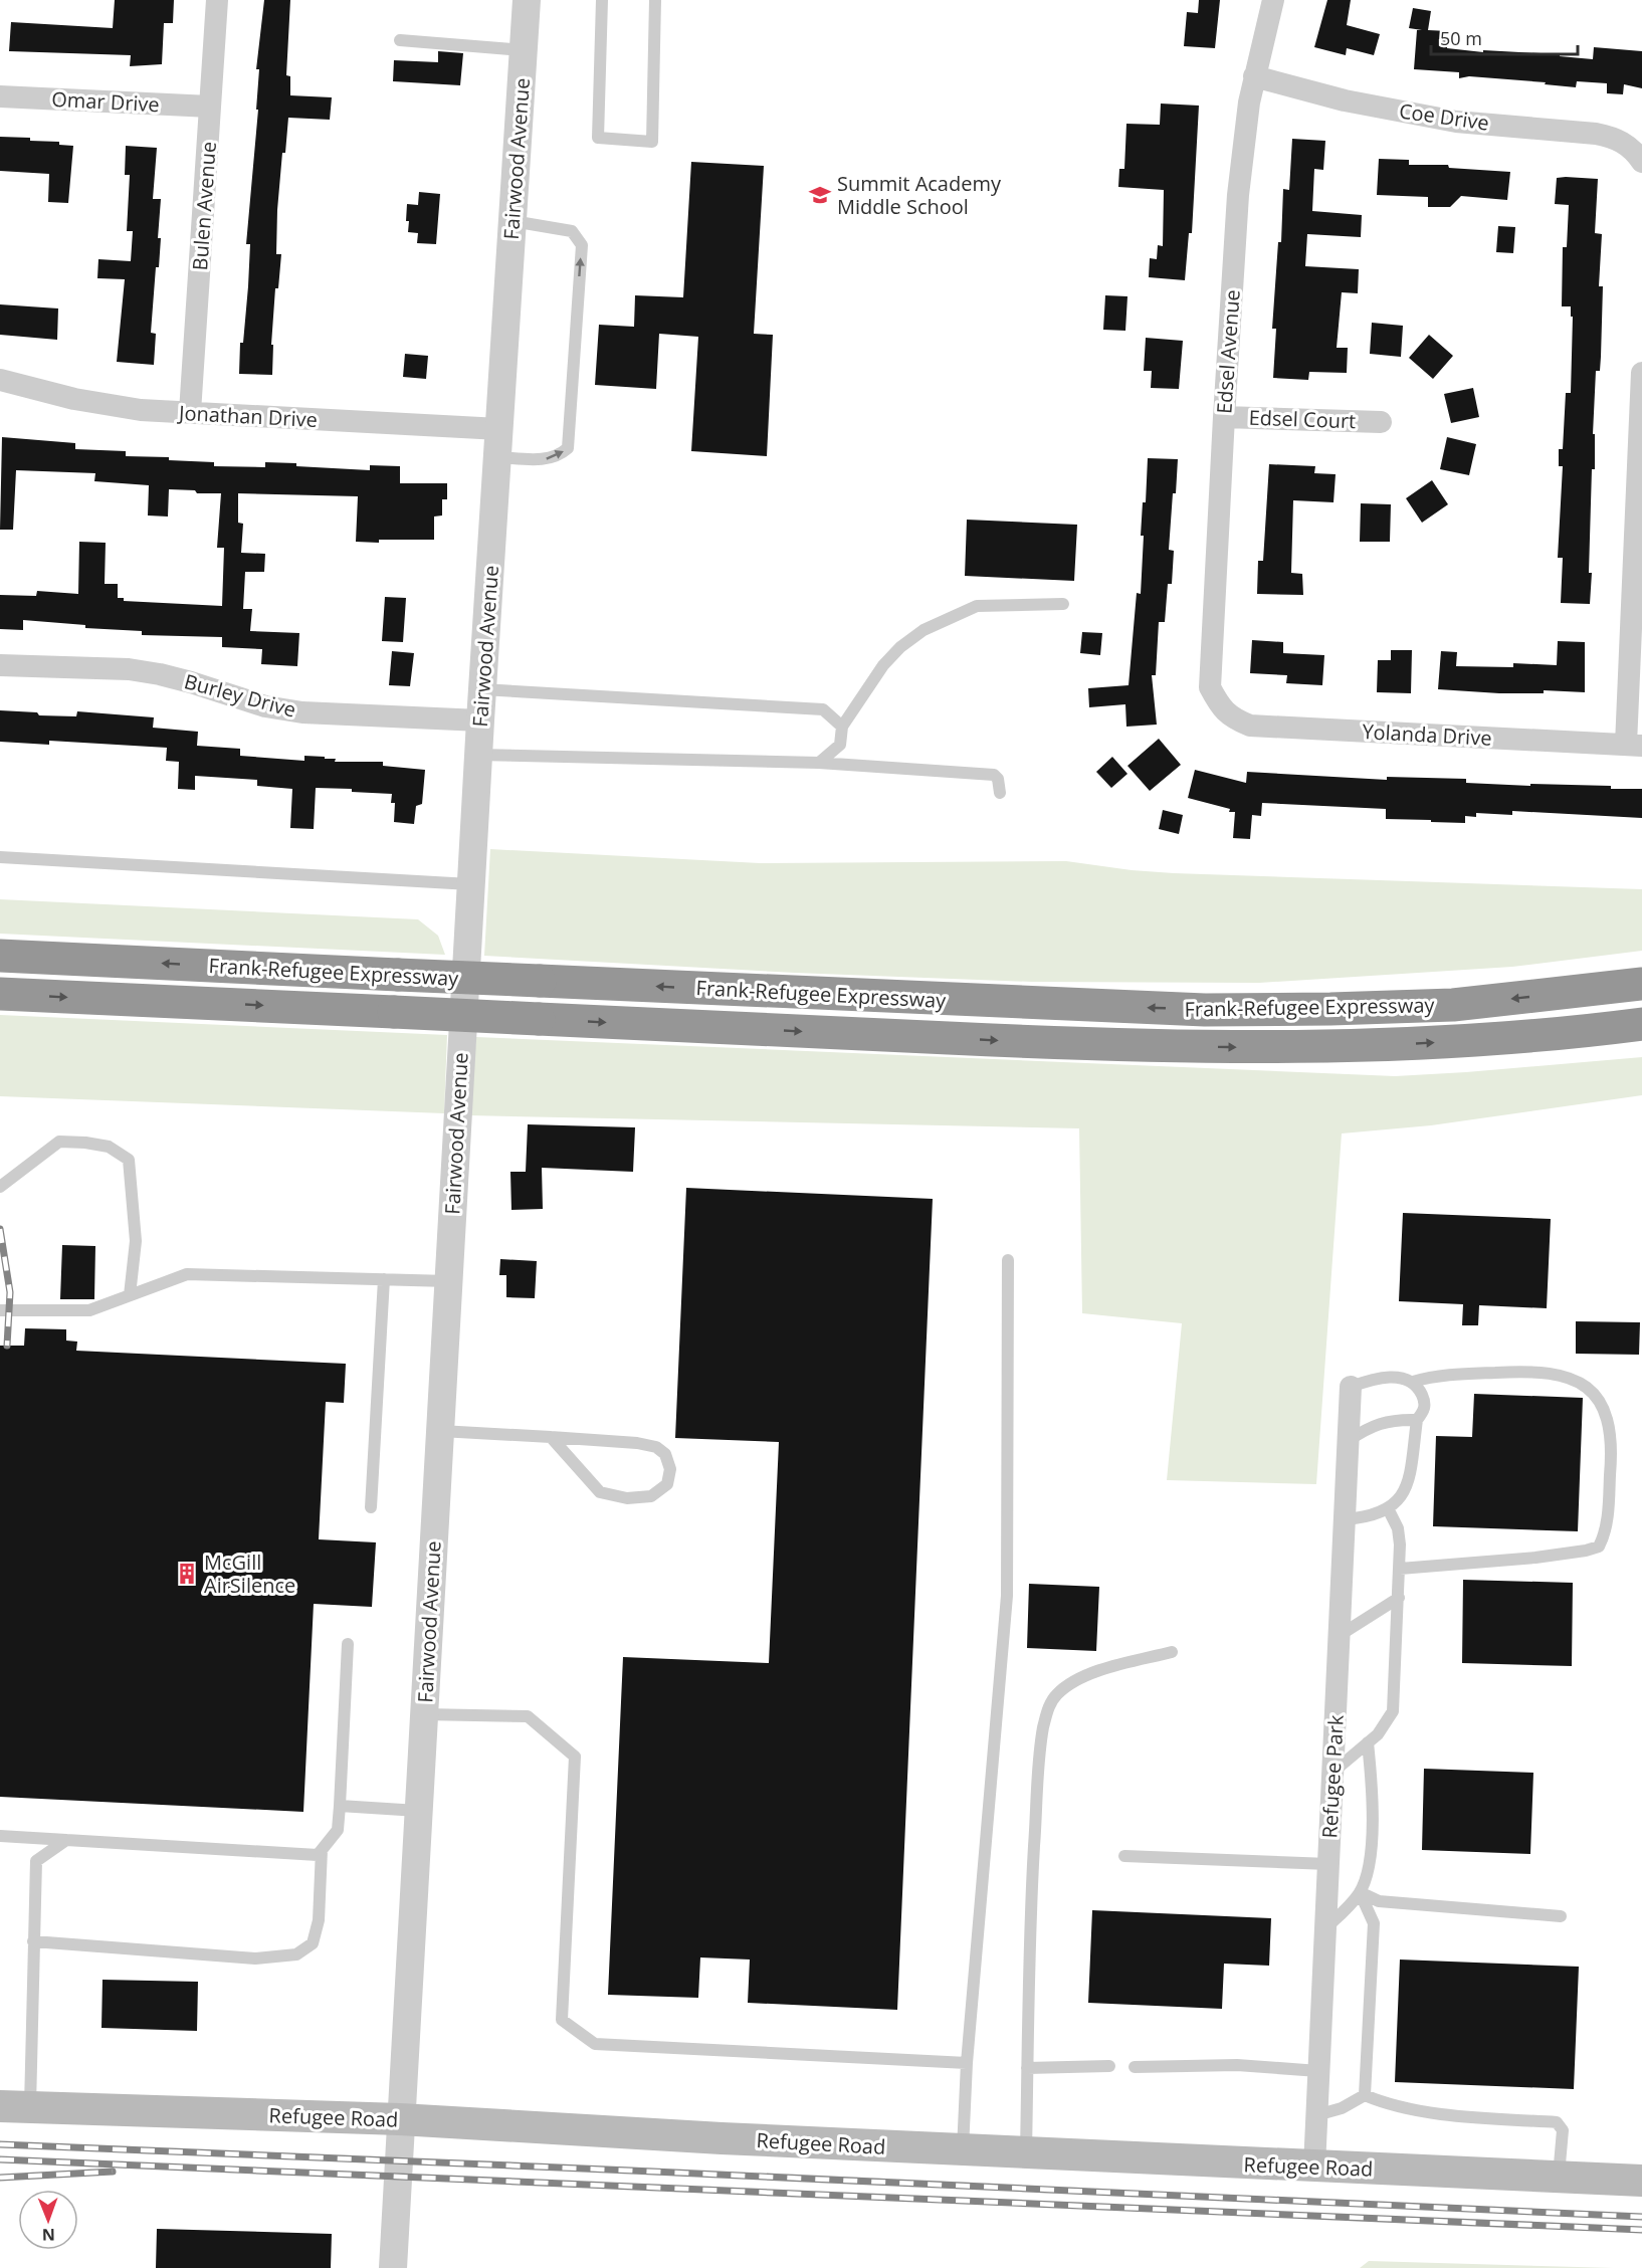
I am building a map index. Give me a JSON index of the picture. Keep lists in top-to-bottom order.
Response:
{
  "streets": {
    "highway": ["Frank-Refugee Expressway"],
    "main road": ["Refugee Road"],
    "street": [
      "Omar Drive",
      "Coe Drive",
      "Fairwood Avenue",
      "Bulen Avenue",
      "Edsel Avenue",
      "Jonathan Drive",
      "Edsel Court",
      "Burley Drive",
      "Yolanda Drive",
      "Refugee Park"
    ]
  },
  "crossings": [
    ["Omar Drive", "Bulen Avenue"],
    ["Coe Drive", "Edsel Avenue"],
    ["Fairwood Avenue", "Jonathan Drive"],
    ["Fairwood Avenue", "Burley Drive"],
    ["Fairwood Avenue", "Refugee Road"],
    ["Bulen Avenue", "Jonathan Drive"],
    ["Edsel Avenue", "Edsel Court"],
    ["Edsel Avenue", "Yolanda Drive"],
    ["Refugee Park", "Refugee Road"]
  ],
  "places": {
    "school or university": ["Summit Academy Middle School"],
    "building": ["McGill AirSilence"]
  },
  "scale_bar": "50 m",
  "north": "bottom"
}
